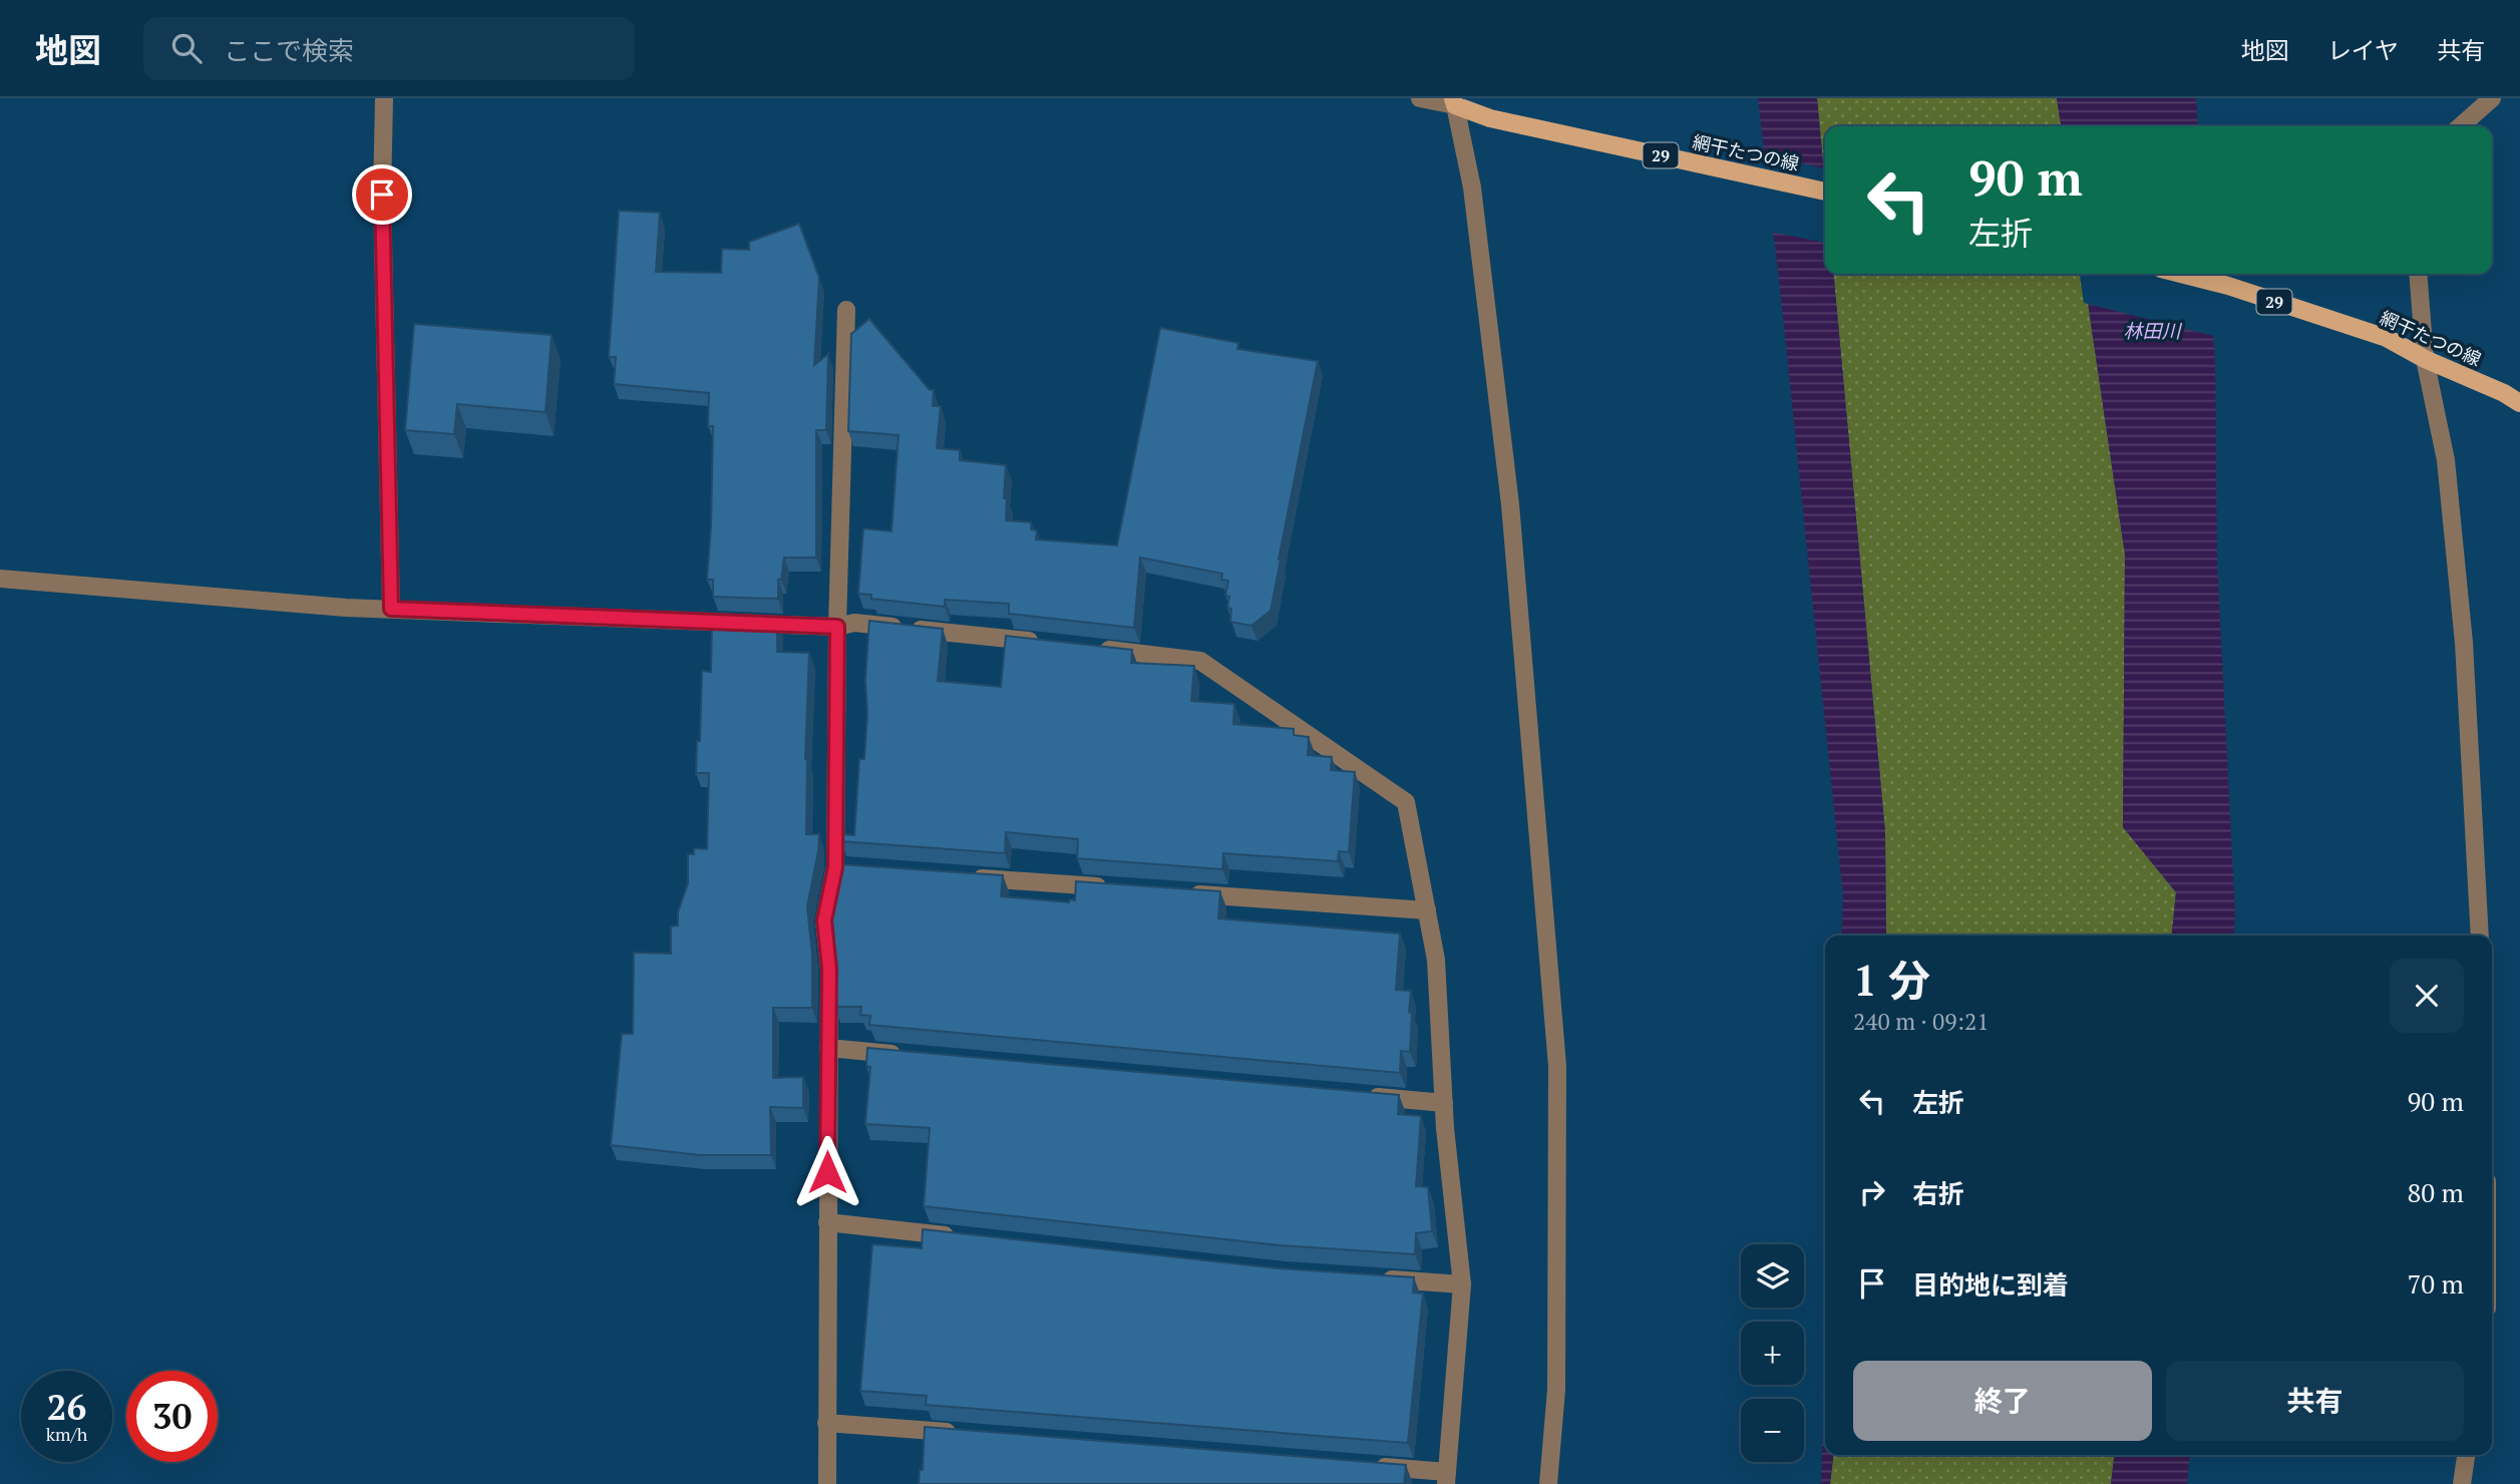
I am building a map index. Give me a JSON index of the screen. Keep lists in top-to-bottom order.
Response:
{
  "streets": {
    "main road": ["網干たつの線", "29"]
  },
  "water": ["林田川"],
  "page": {
    "header": "地図",
    "search": "ここで検索",
    "nav": ["地図", "レイヤ", "共有"],
    "turn": ["90 m", "左折"],
    "heading": ["1 分", "240 m · 09:21"],
    "list": [
      {
        "name": "左折",
        "value": "90 m"
      },
      {
        "name": "右折",
        "value": "80 m"
      },
      {
        "name": "目的地に到着",
        "value": "70 m"
      }
    ],
    "map_buttons": ["+", "−"],
    "buttons": ["終了", "共有"],
    "speed": "26 km/h",
    "limit": "30"
  }
}
